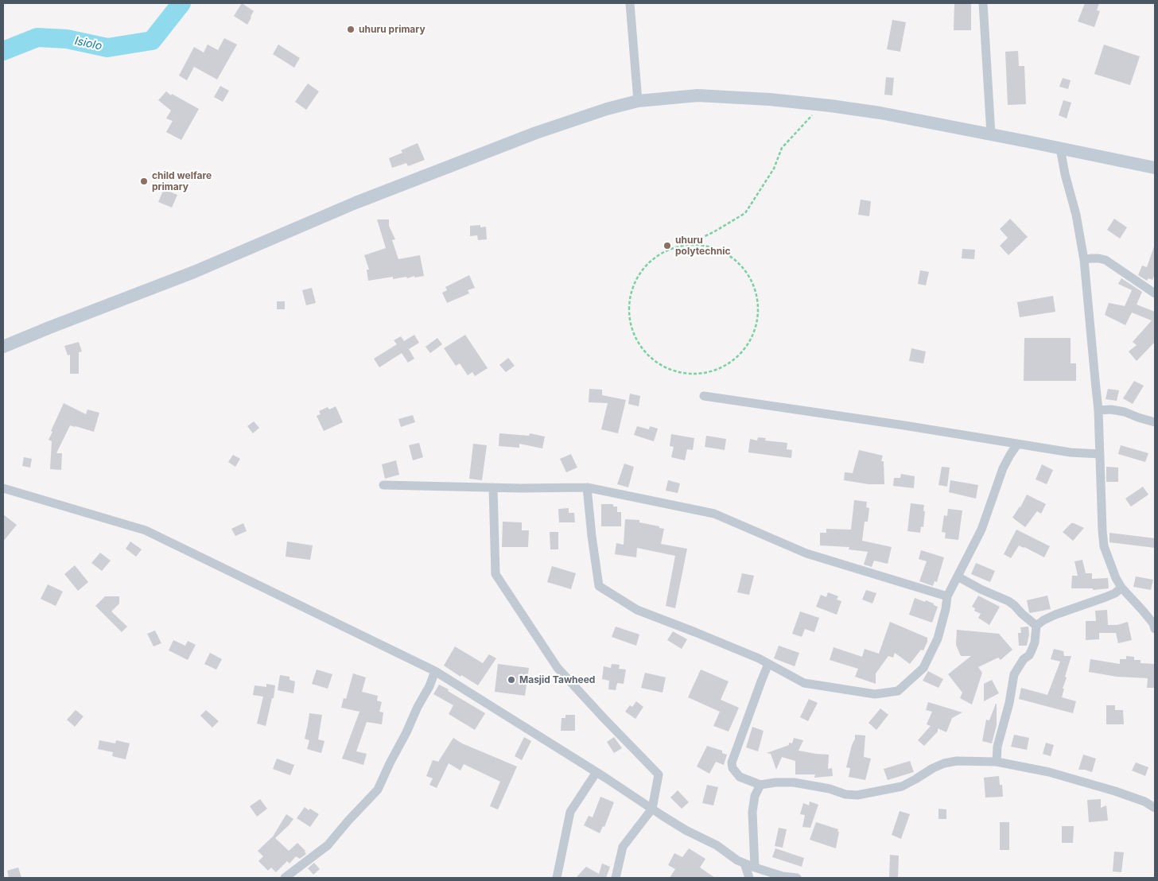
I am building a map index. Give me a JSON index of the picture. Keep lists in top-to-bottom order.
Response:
{
  "water": ["Isiolo"],
  "places": [
    "uhuru primary",
    "child welfare primary",
    "uhuru polytechnic",
    "Masjid Tawheed"
  ]
}
